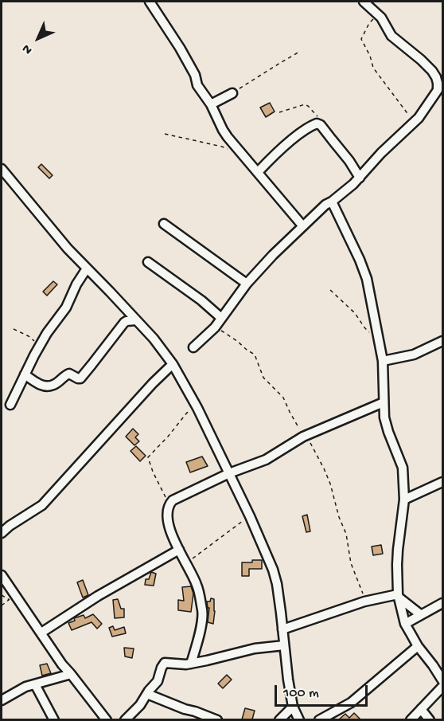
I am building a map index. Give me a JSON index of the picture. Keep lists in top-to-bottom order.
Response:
{
  "scale_bar": "100 m",
  "north": "bottom left"
}
